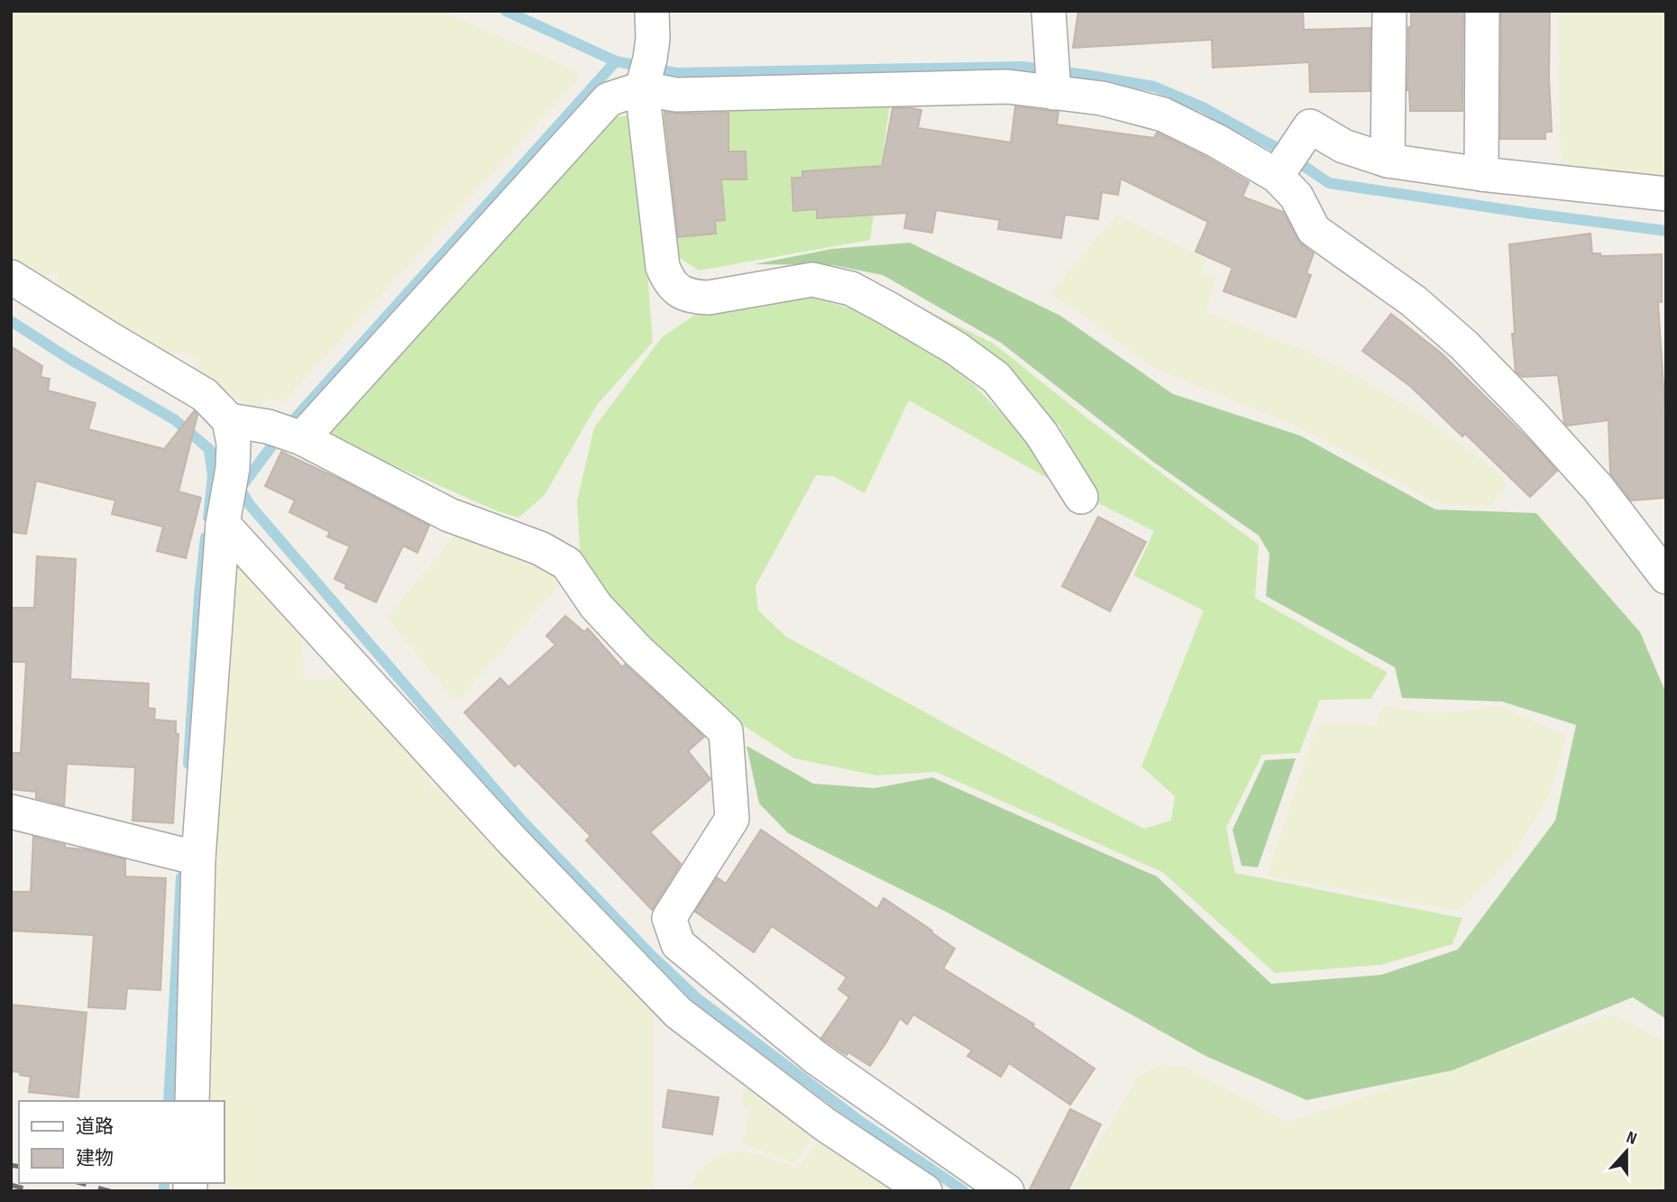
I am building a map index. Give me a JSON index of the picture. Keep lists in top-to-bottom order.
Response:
{
  "legend": ["道路", "建物"],
  "north": "top"
}
